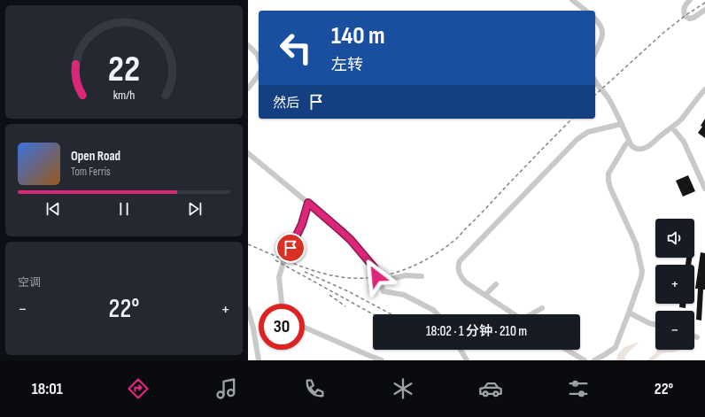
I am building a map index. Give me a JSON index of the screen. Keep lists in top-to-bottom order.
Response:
{
  "page": {
    "turn": ["140 m", "左转"],
    "then": "然后",
    "song": ["Open Road", "Tom Ferris"],
    "map_buttons": ["+", "−"],
    "tile": "空调",
    "heat": ["−", "22°", "+"],
    "limit": "30",
    "trip": "18:02 · 1 分钟 · 210 m",
    "tabs": ["18:01", "22°"],
    "gauge": ["22", "km/h"]
  }
}
